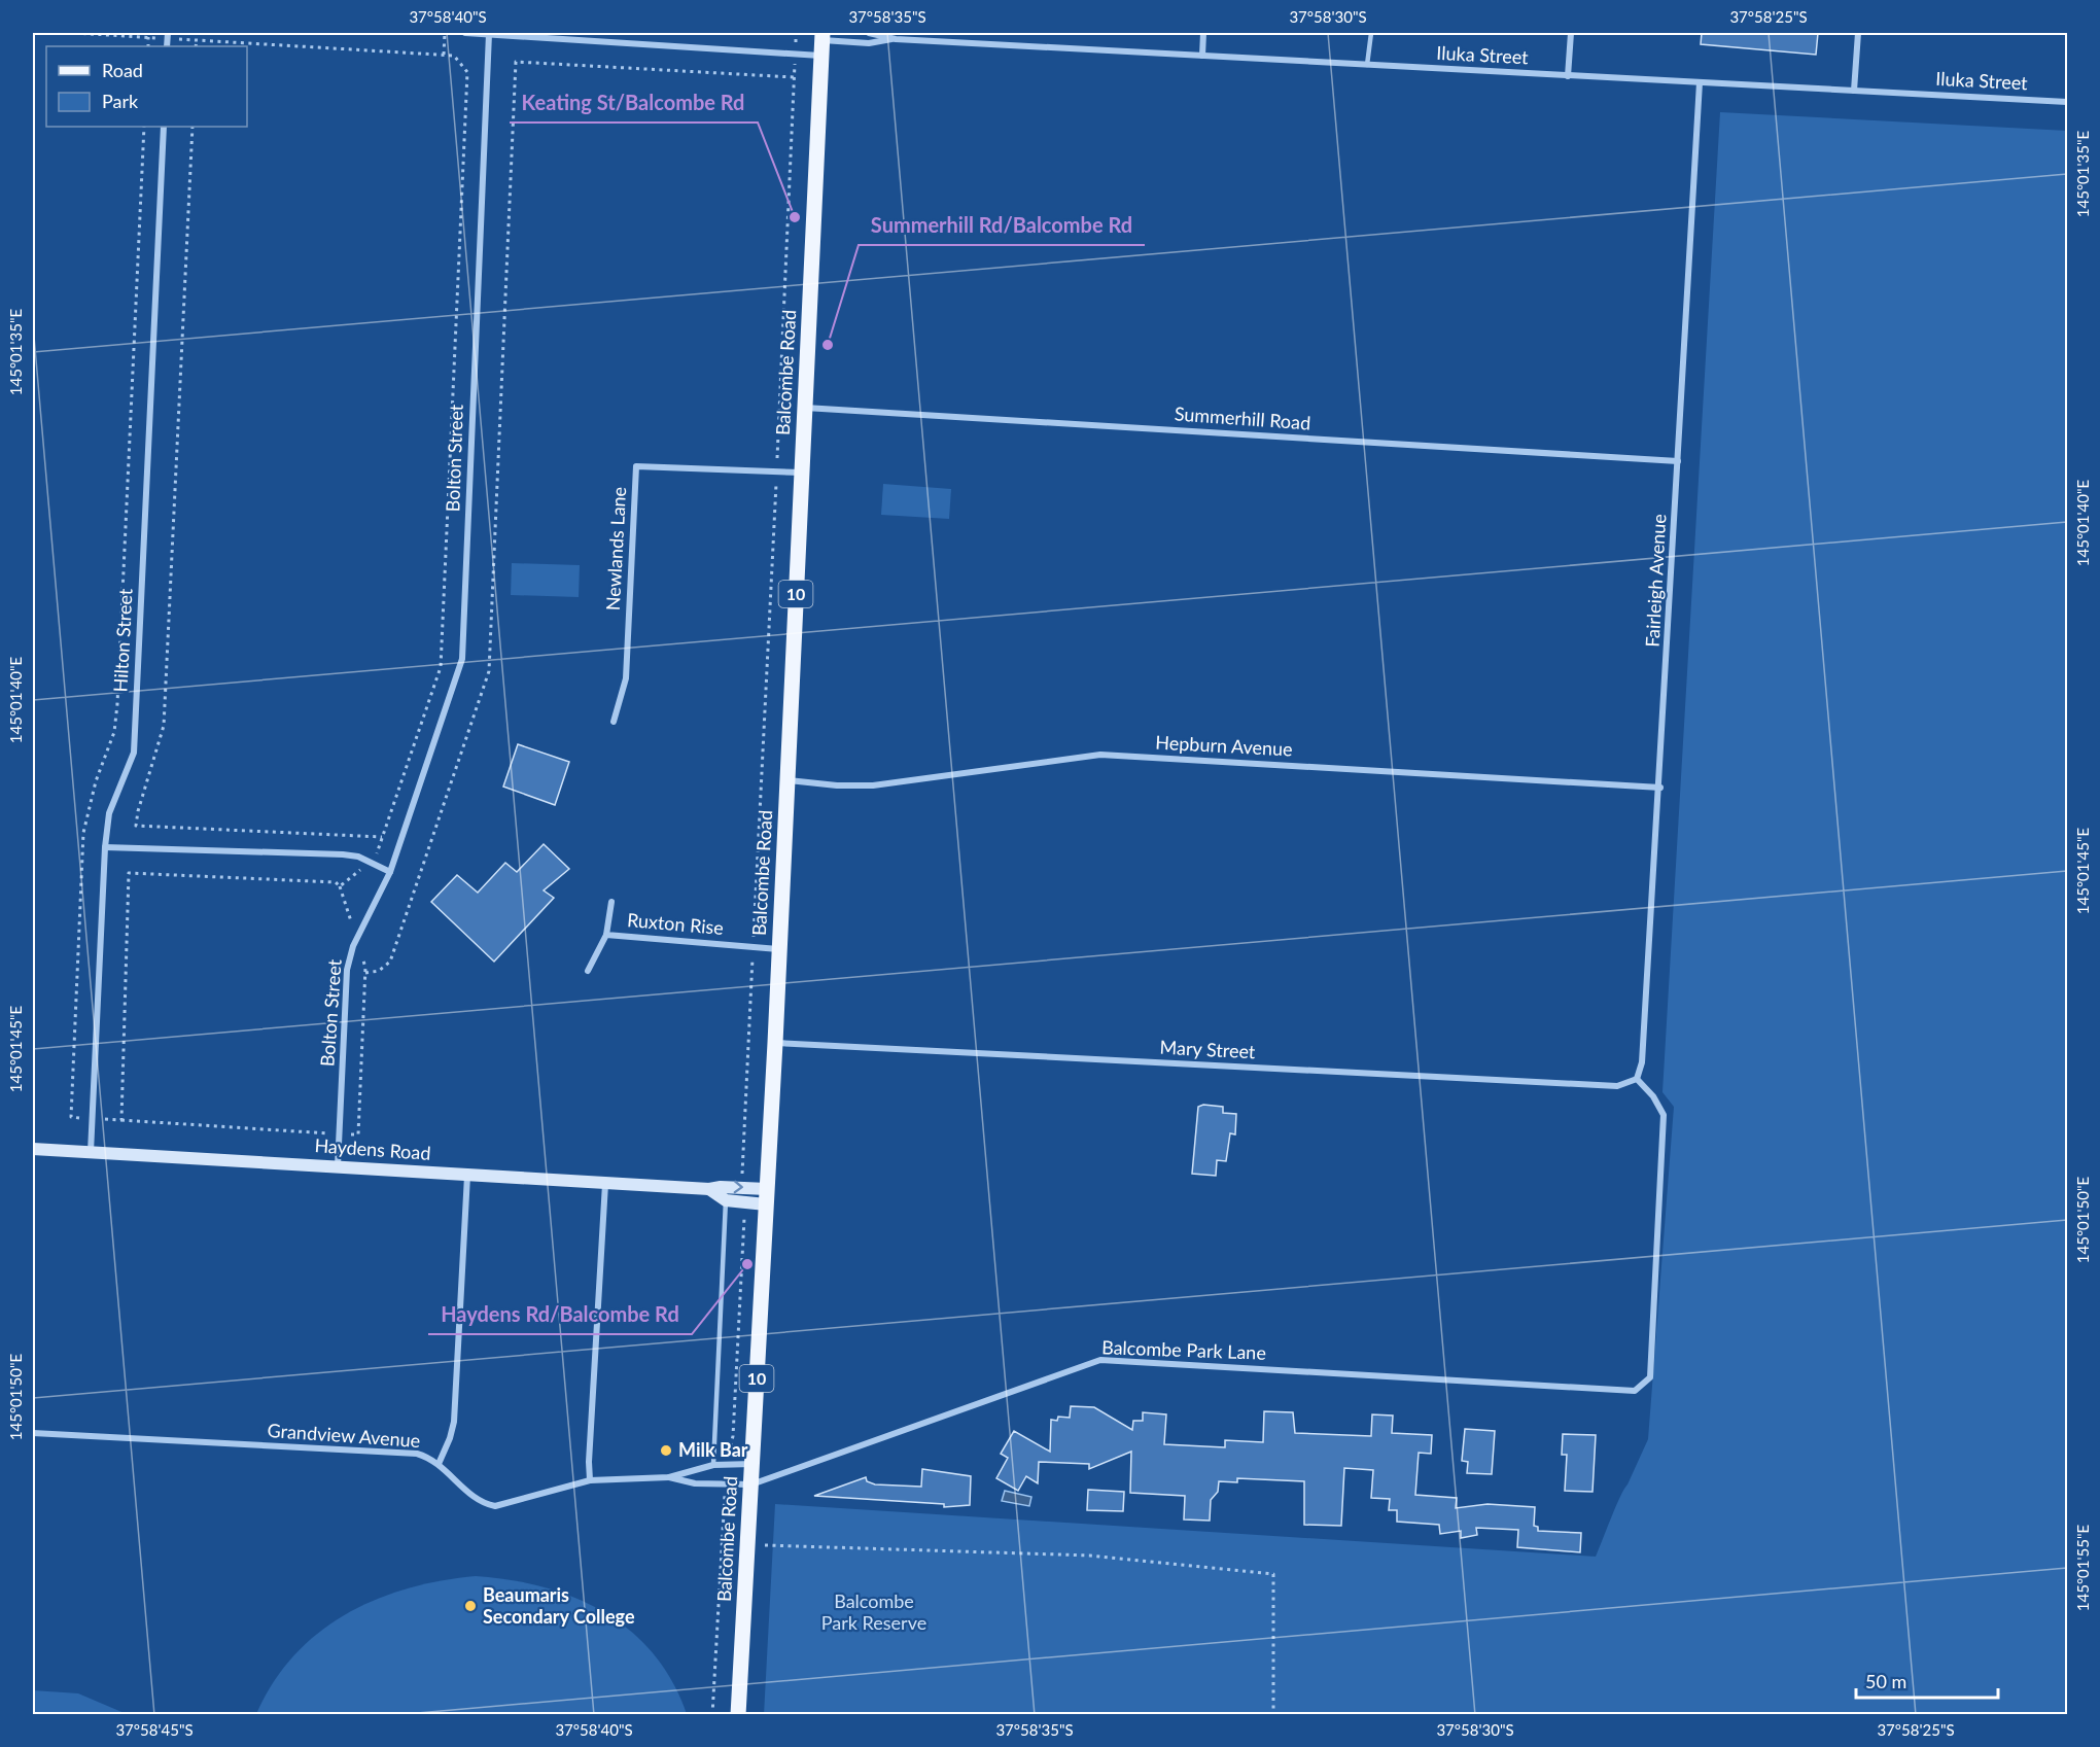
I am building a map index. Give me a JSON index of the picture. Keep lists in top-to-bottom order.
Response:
{
  "streets": {
    "main road": ["Balcombe Road", "10"],
    "street": [
      "Iluka Street",
      "Summerhill Road",
      "Bolton Street",
      "Newlands Lane",
      "Fairleigh Avenue",
      "Hilton Street",
      "Hepburn Avenue",
      "Ruxton Rise",
      "Mary Street",
      "Haydens Road",
      "Balcombe Park Lane",
      "Grandview Avenue"
    ]
  },
  "crossings": [
    ["Iluka Street", "Balcombe Road"],
    ["Iluka Street", "Bolton Street"],
    ["Iluka Street", "Fairleigh Avenue"],
    ["Balcombe Road", "Summerhill Road"],
    ["Balcombe Road", "Newlands Lane"],
    ["Balcombe Road", "Hepburn Avenue"],
    ["Balcombe Road", "Ruxton Rise"],
    ["Balcombe Road", "Mary Street"],
    ["Balcombe Road", "Haydens Road"],
    ["Balcombe Road", "Balcombe Park Lane"],
    ["Balcombe Road", "Grandview Avenue"],
    ["Summerhill Road", "Fairleigh Avenue"],
    ["Bolton Street", "Haydens Road"],
    ["Fairleigh Avenue", "Hepburn Avenue"],
    ["Fairleigh Avenue", "Mary Street"],
    ["Fairleigh Avenue", "Balcombe Park Lane"],
    ["Hilton Street", "Haydens Road"],
    ["Mary Street", "Balcombe Park Lane"],
    ["Balcombe Park Lane", "Grandview Avenue"]
  ],
  "parks": ["Balcombe Park Reserve"],
  "places": [
    "Keating St/Balcombe Rd",
    "Summerhill Rd/Balcombe Rd",
    "Haydens Rd/Balcombe Rd",
    "Milk Bar",
    "Beaumaris Secondary College"
  ],
  "legend": ["Road", "Park"],
  "scale_bar": "50 m",
  "coordinates": [
    "37°58'40\"S",
    "37°58'35\"S",
    "37°58'30\"S",
    "37°58'25\"S",
    "145°01'35\"E",
    "145°01'40\"E",
    "145°01'45\"E",
    "145°01'50\"E",
    "145°01'55\"E",
    "37°58'45\"S"
  ]
}
